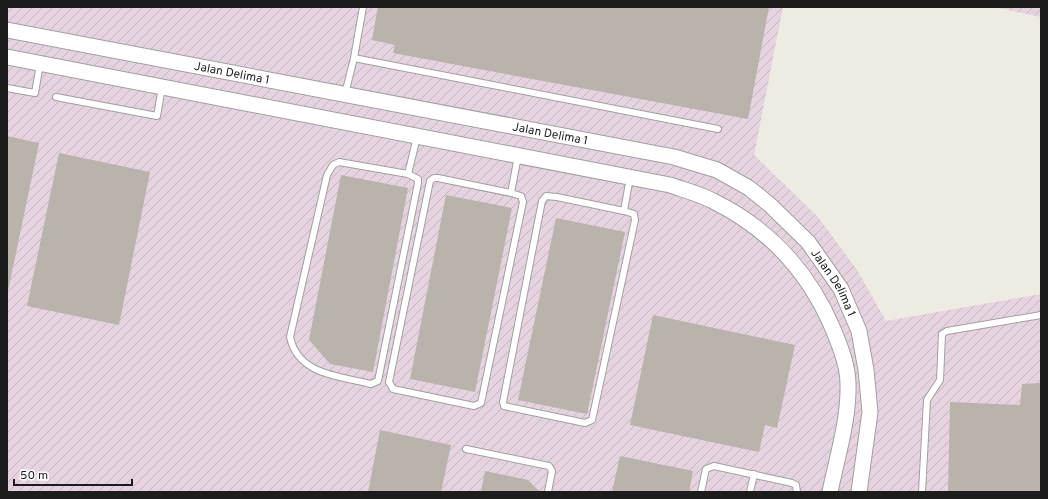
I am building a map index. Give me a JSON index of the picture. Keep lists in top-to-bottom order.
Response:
{
  "streets": {
    "street": ["Jalan Delima 1"]
  },
  "scale_bar": "50 m"
}
